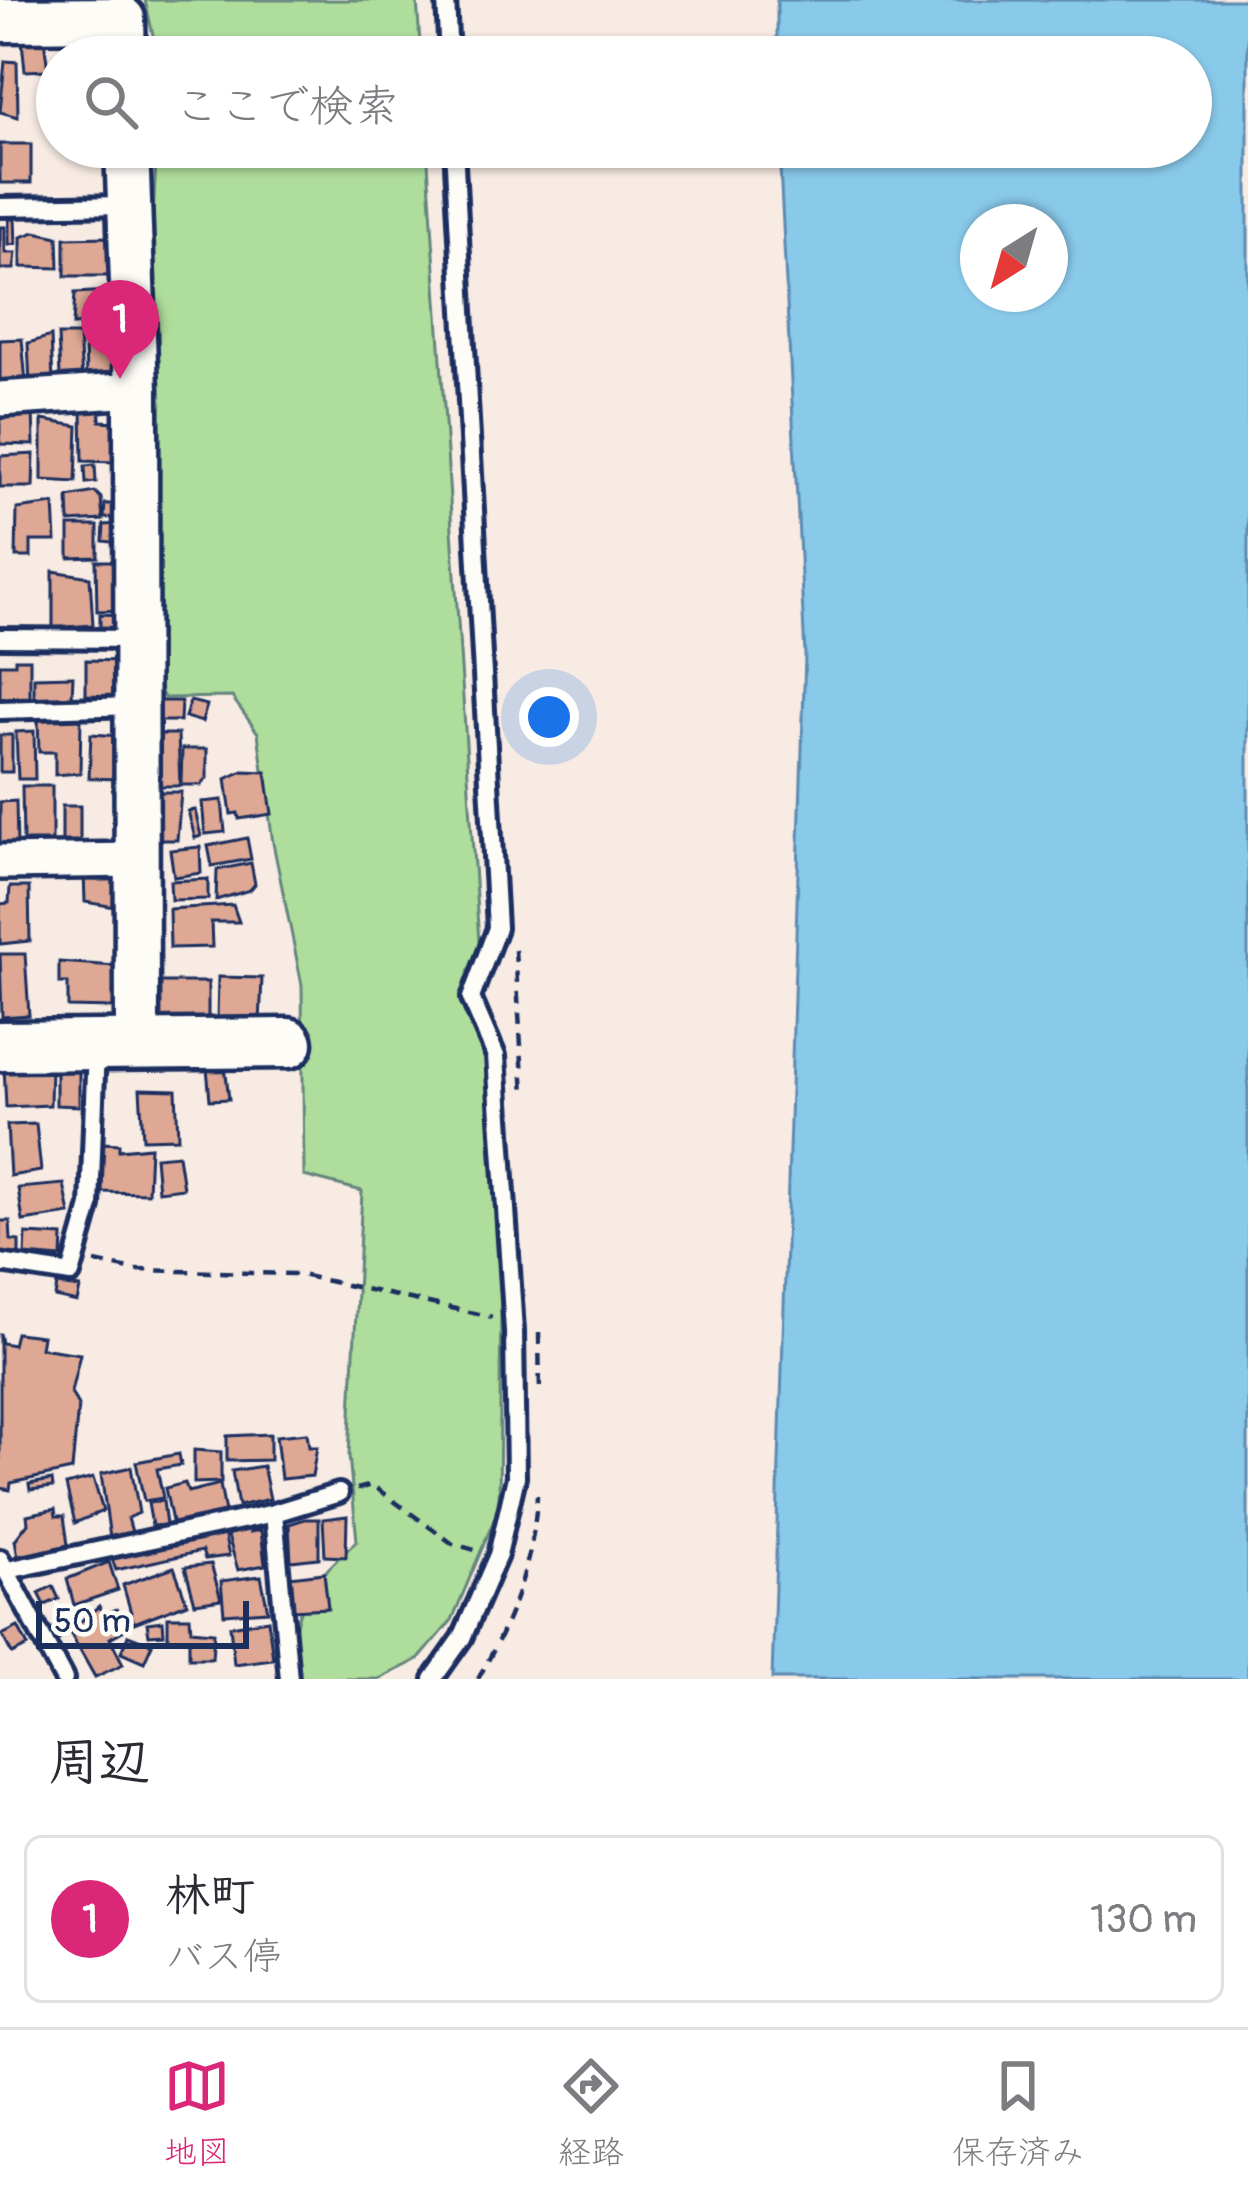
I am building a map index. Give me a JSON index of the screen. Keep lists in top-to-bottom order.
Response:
{
  "scale_bar": "50 m",
  "north": "bottom left",
  "page": {
    "search": "ここで検索",
    "pins": "1",
    "scale": "50 m",
    "heading": "周辺",
    "list": [
      {
        "mark": "1",
        "name": "林町",
        "note": "バス停",
        "value": "130 m"
      }
    ],
    "nav": ["地図", "経路", "保存済み"]
  }
}
